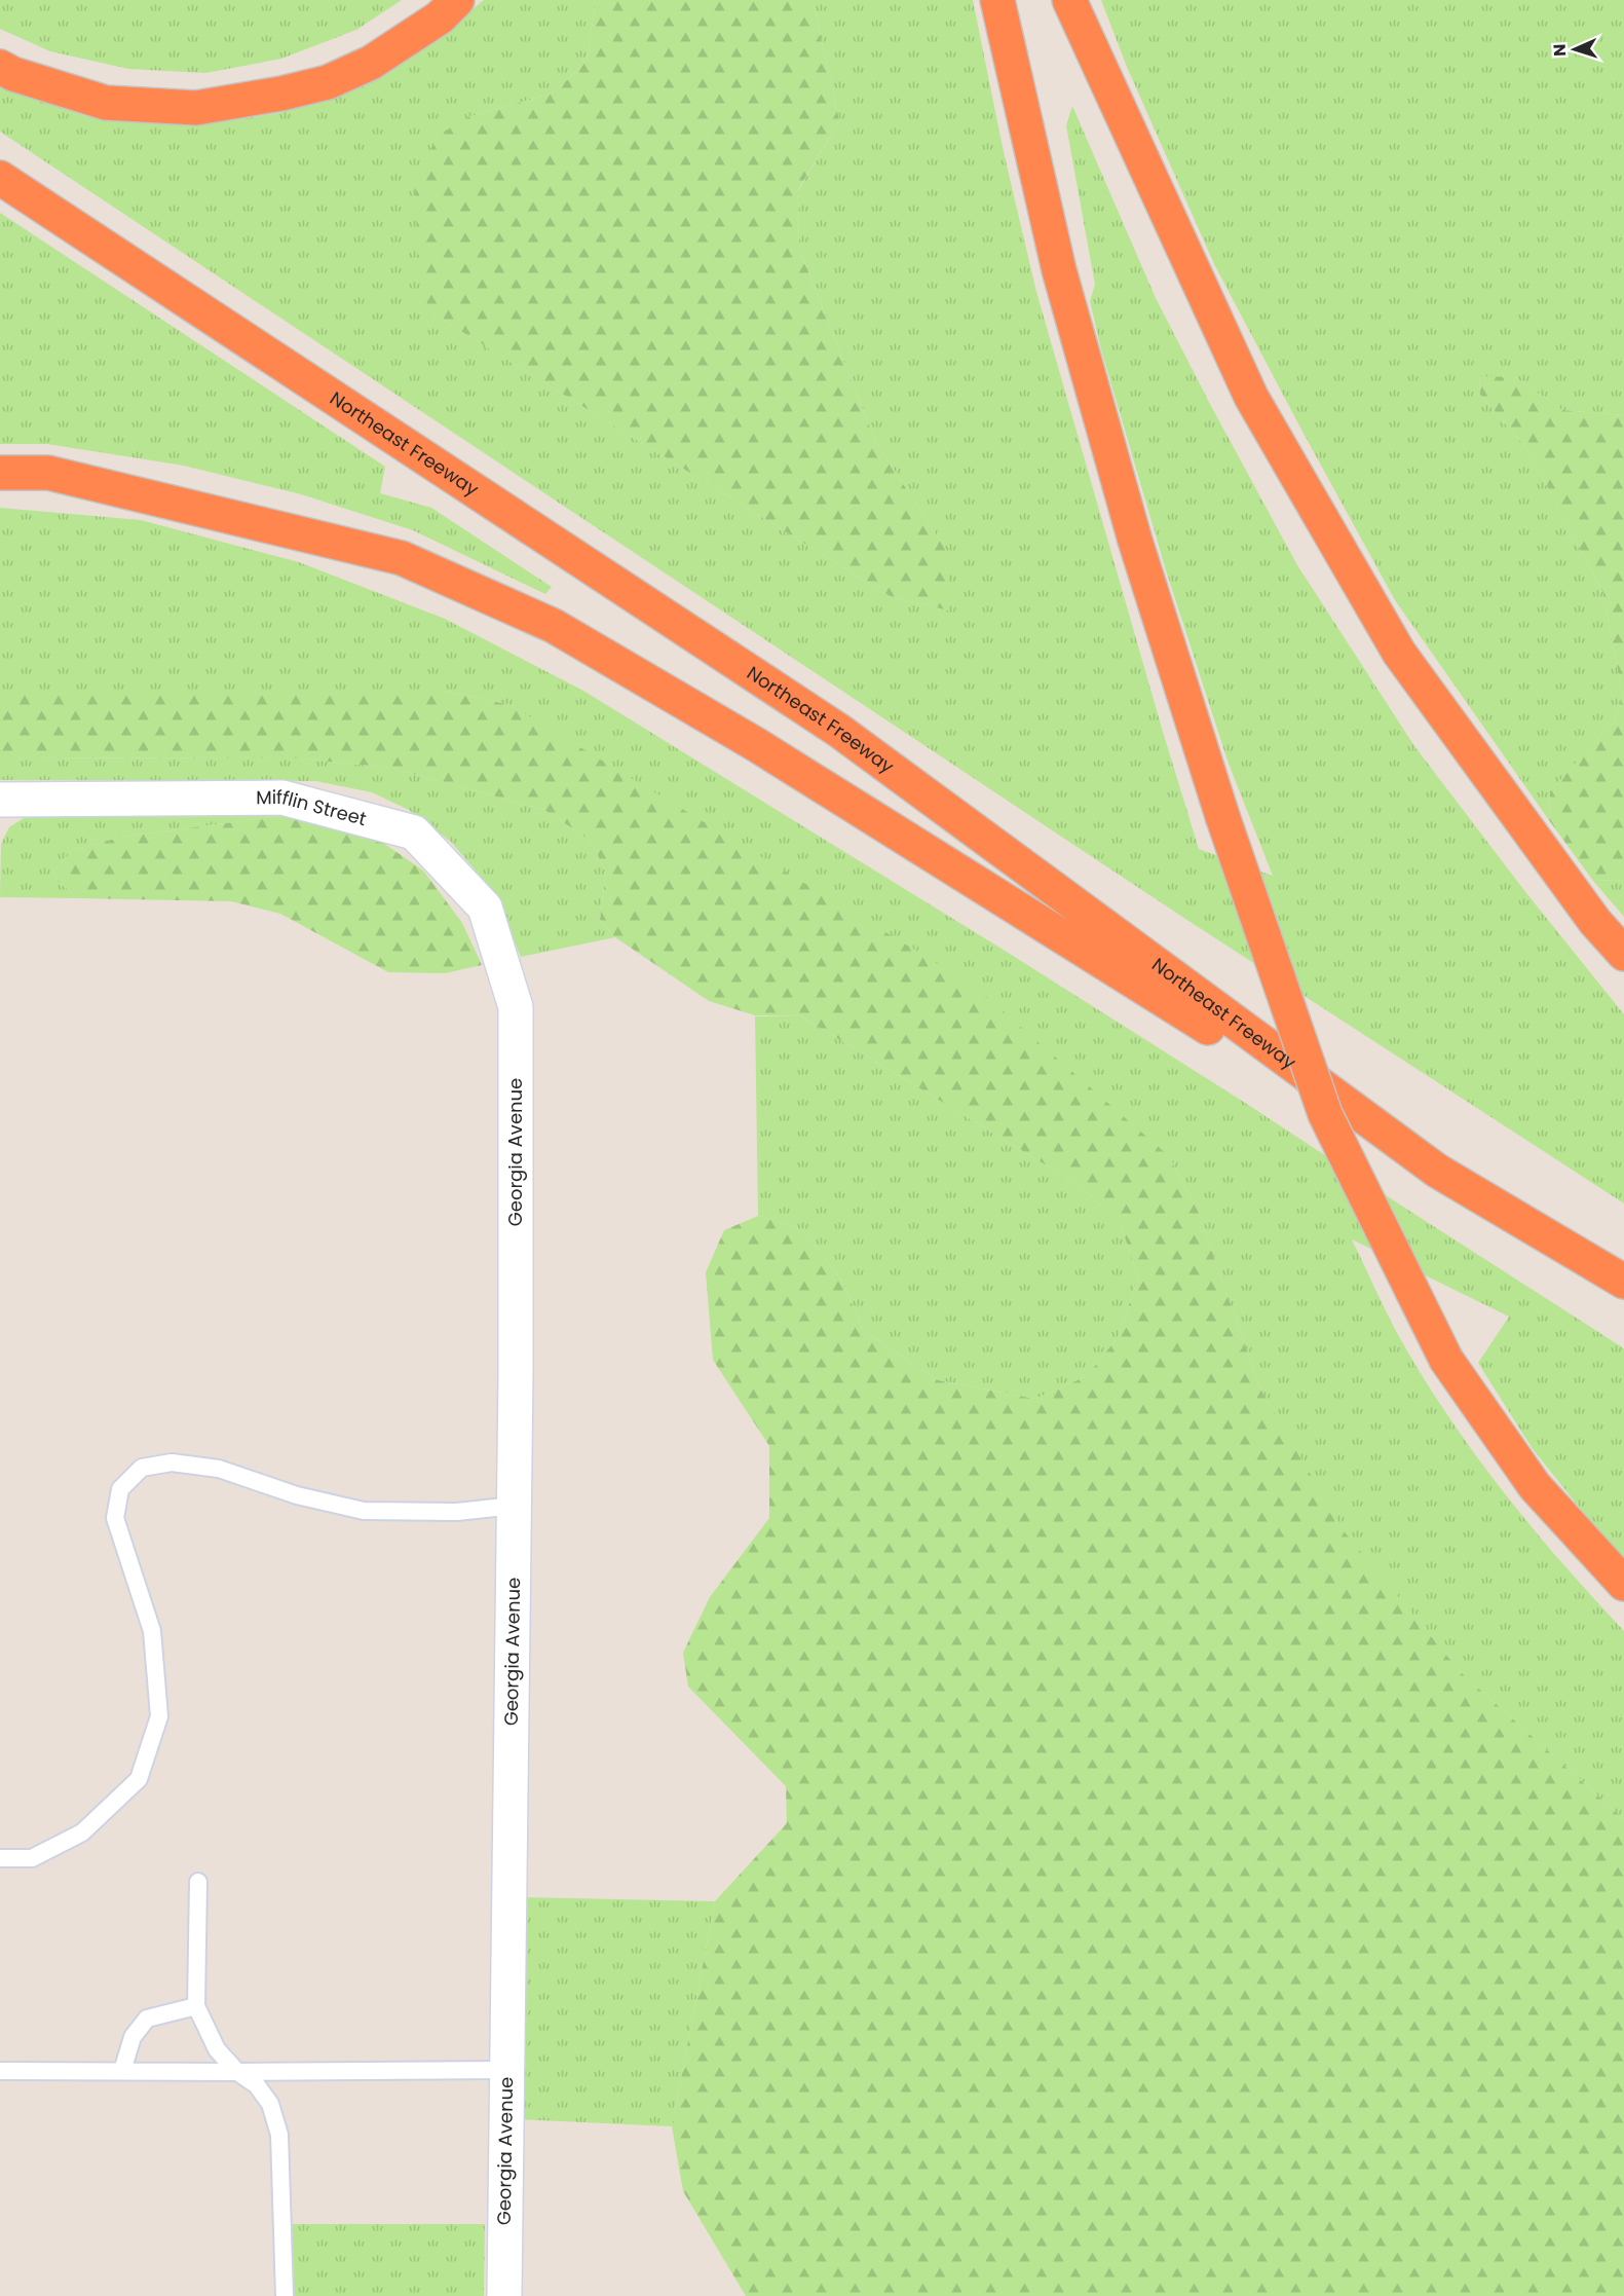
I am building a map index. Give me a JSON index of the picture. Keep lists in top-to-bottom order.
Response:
{
  "streets": {
    "highway": ["Northeast Freeway"],
    "street": ["Mifflin Street", "Georgia Avenue"]
  },
  "crossings": [
    ["Mifflin Street", "Georgia Avenue"]
  ],
  "north": "left"
}
